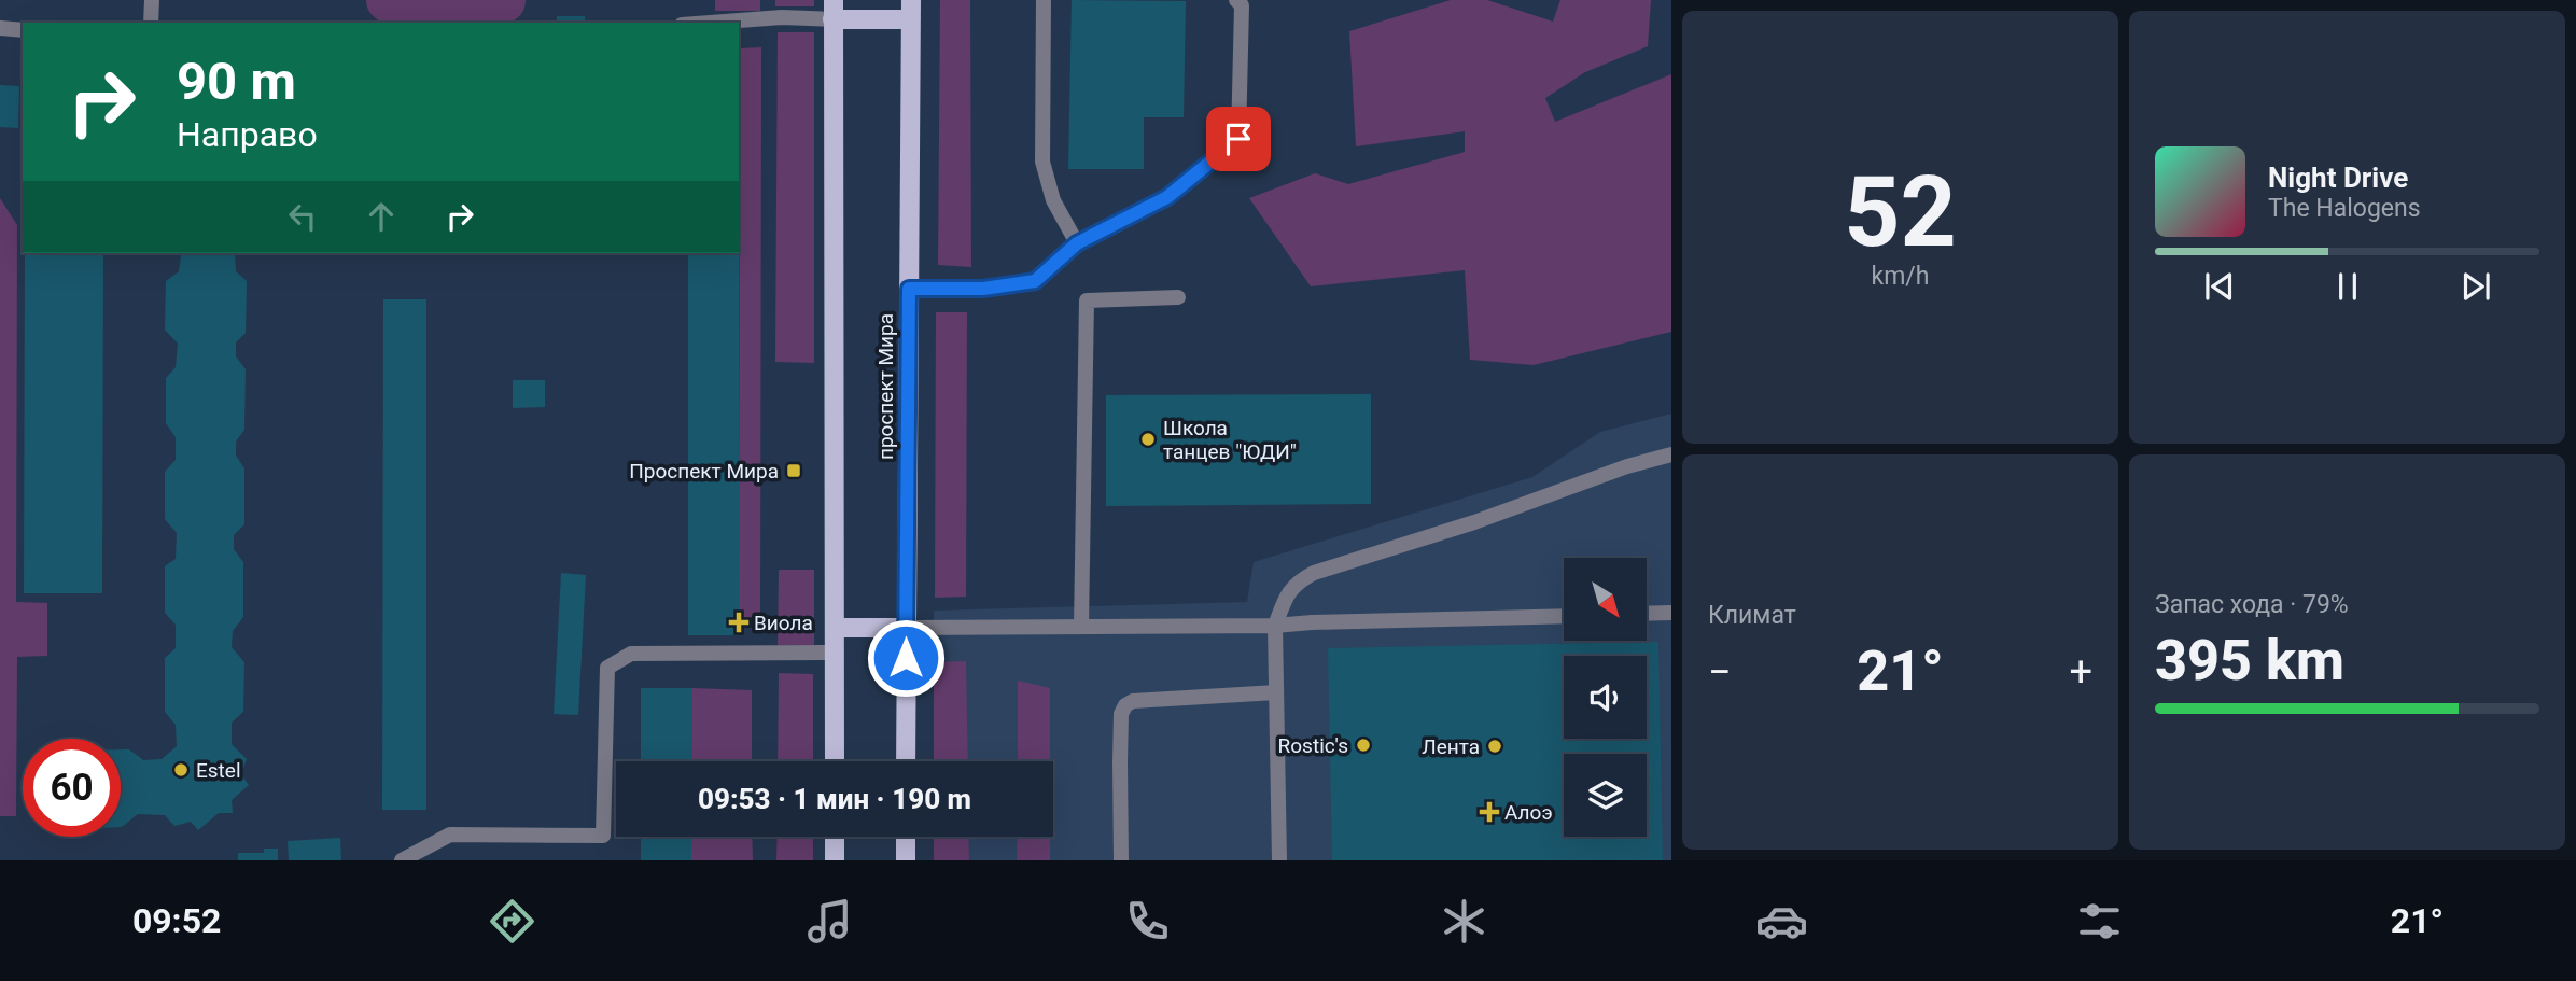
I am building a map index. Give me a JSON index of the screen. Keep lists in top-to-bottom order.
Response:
{
  "streets": {
    "main road": ["проспект Мира"]
  },
  "places": {
    "other": [
      "Школа танцев \"ЮДИ\"",
      "Rostic's",
      "Лента",
      "Estel"
    ],
    "transit": ["Проспект Мира"],
    "health": ["Виола", "Алоэ"]
  },
  "north": "bottom right",
  "page": {
    "tile": [
      ["52", "km/h"],
      "Климат",
      ["Запас хода · 79%", "395 km"]
    ],
    "turn": ["90 m", "Направо"],
    "song": ["Night Drive", "The Halogens"],
    "heat": ["−", "21°", "+"],
    "limit": "60",
    "trip": "09:53 · 1 мин · 190 m",
    "tabs": ["09:52", "21°"]
  }
}
